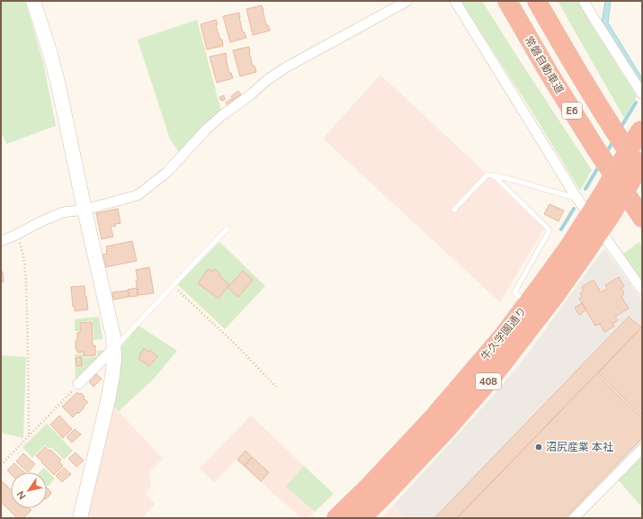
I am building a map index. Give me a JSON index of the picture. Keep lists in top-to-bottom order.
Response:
{
  "streets": {
    "highway": [
      "常磐自動車道",
      "E6",
      "牛久学園通り",
      "408"
    ]
  },
  "places": ["沼尻産業 本社"],
  "north": "bottom left"
}
